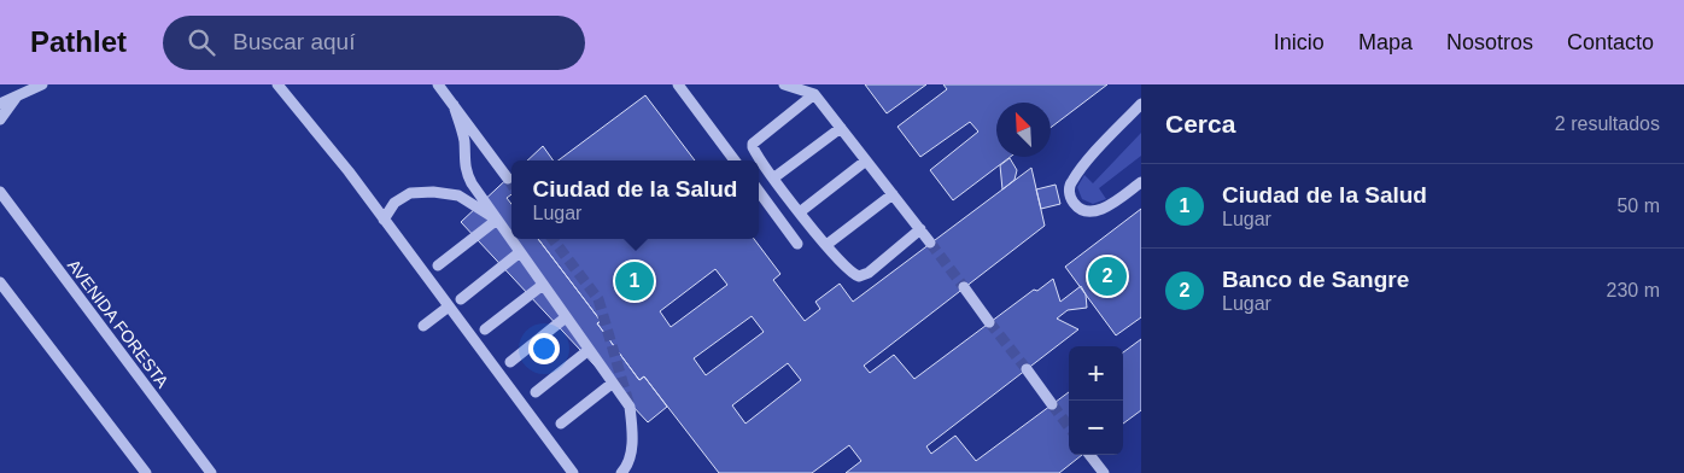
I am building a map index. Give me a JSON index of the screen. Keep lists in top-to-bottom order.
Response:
{
  "streets": {
    "street": ["AVENIDA FORESTA"]
  },
  "north": "top left",
  "page": {
    "header": "Pathlet",
    "search": "Buscar aquí",
    "nav": [
      "Inicio",
      "Mapa",
      "Nosotros",
      "Contacto"
    ],
    "heading": ["Cerca", "2 resultados"],
    "popup": ["Ciudad de la Salud", "Lugar"],
    "list": [
      {
        "mark": "1",
        "name": "Ciudad de la Salud",
        "note": "Lugar",
        "value": "50 m"
      },
      {
        "mark": "2",
        "name": "Banco de Sangre",
        "note": "Lugar",
        "value": "230 m"
      }
    ],
    "pins": ["2", "1"],
    "map_buttons": ["+", "−"]
  }
}
